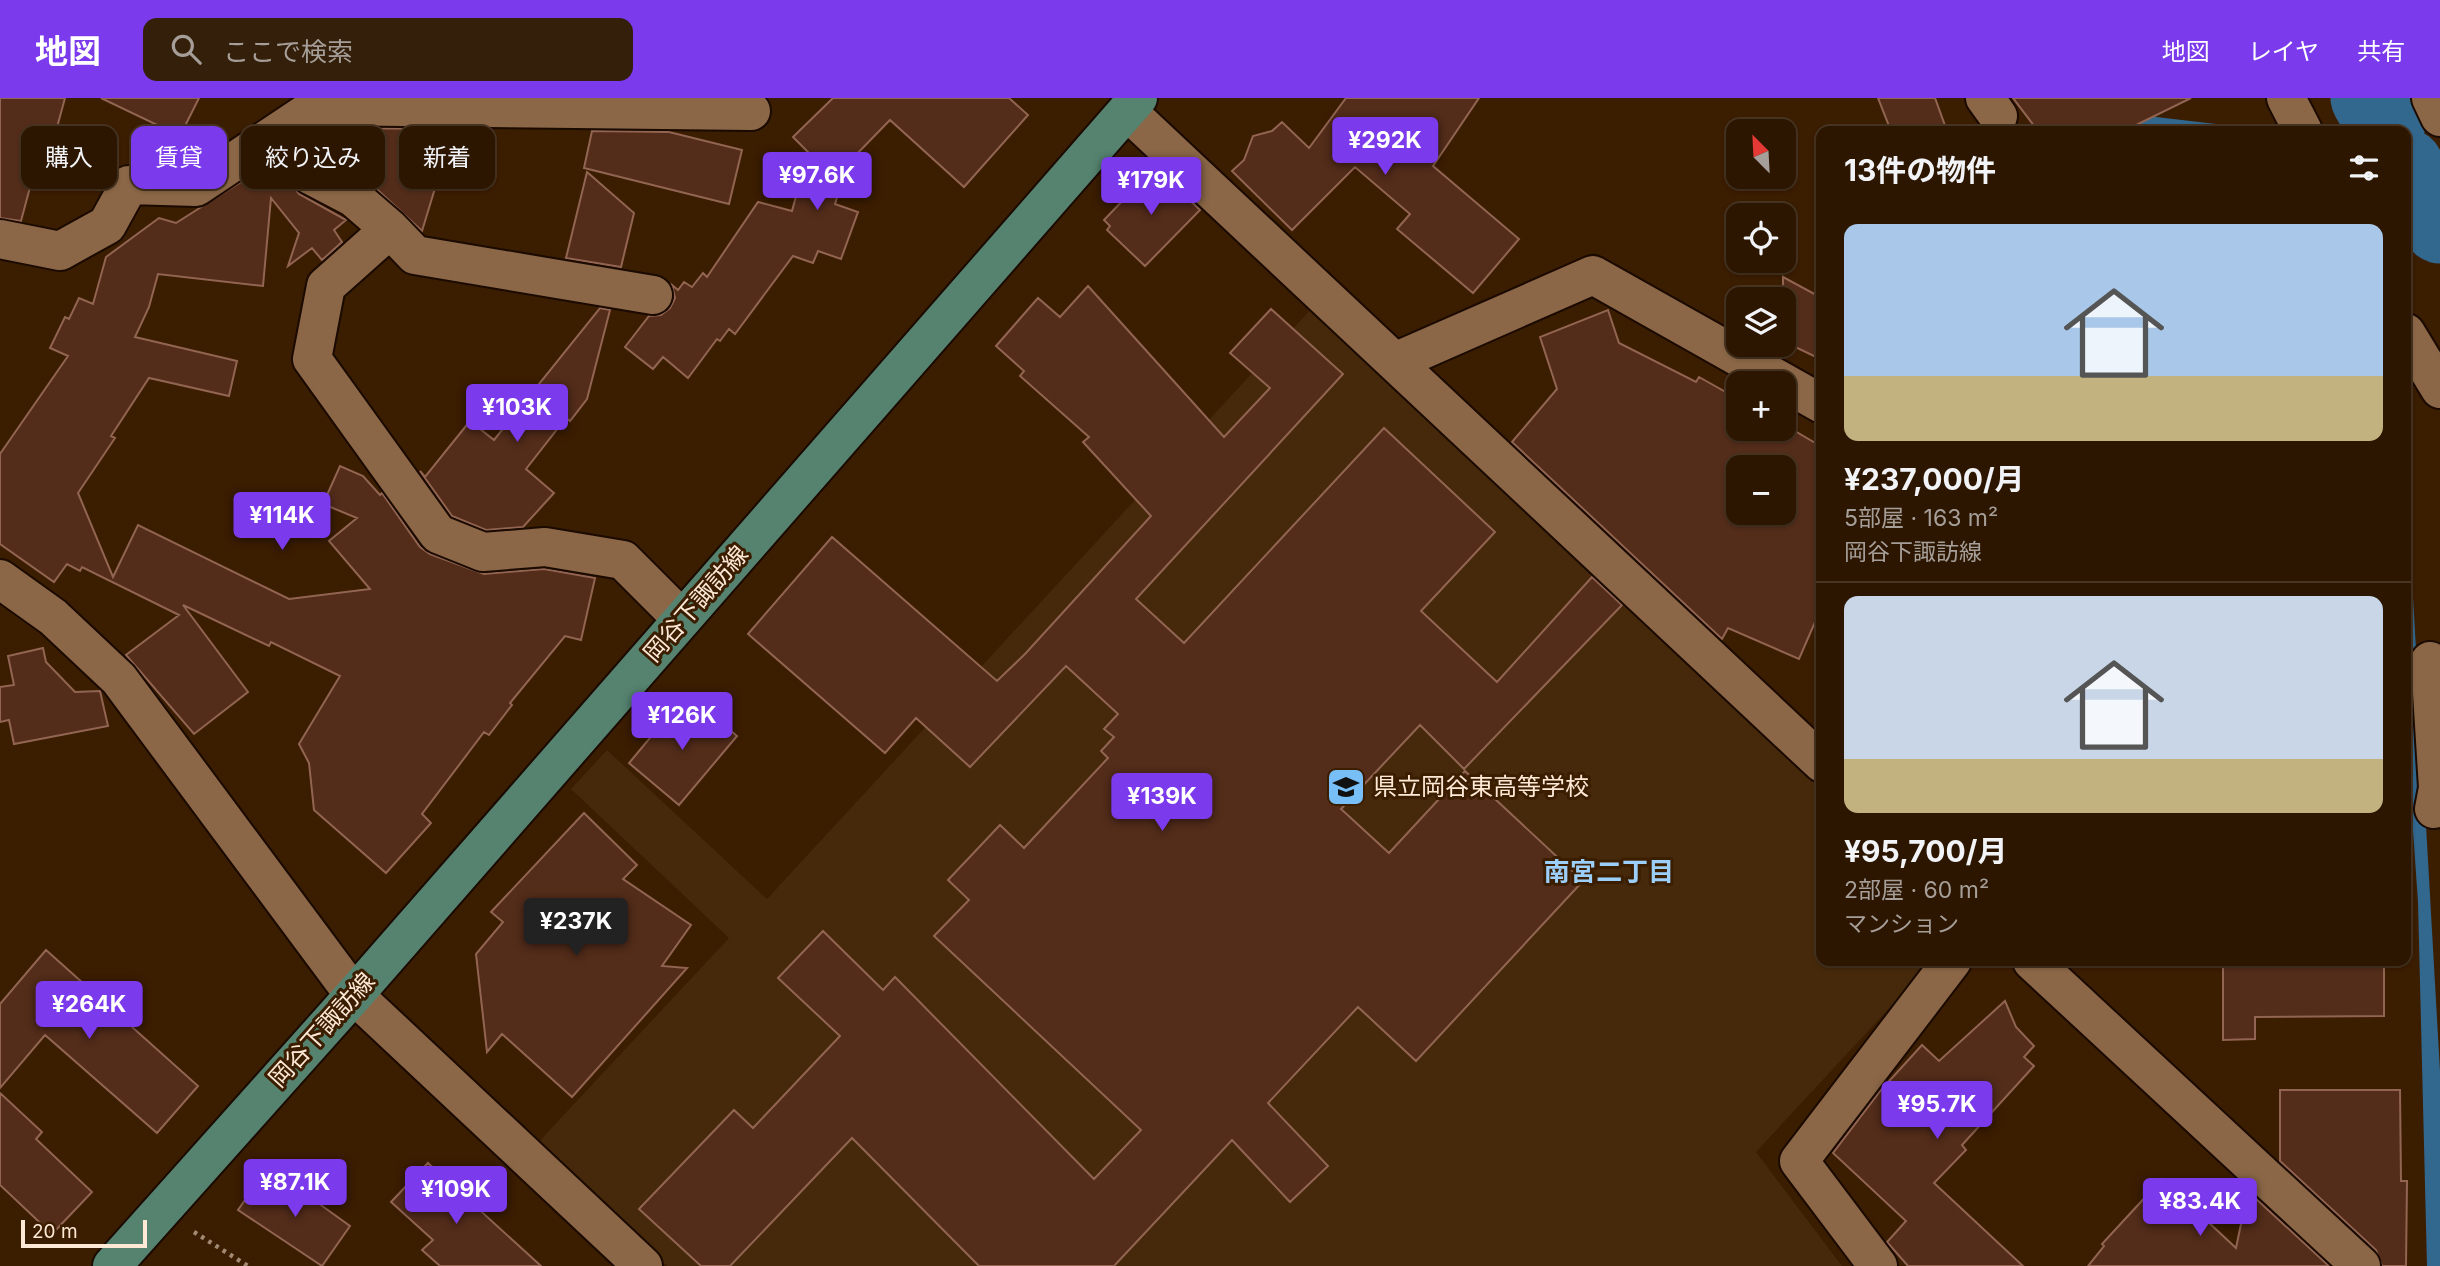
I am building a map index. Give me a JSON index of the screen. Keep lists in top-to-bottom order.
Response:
{
  "streets": {
    "main road": ["岡谷下諏訪線"]
  },
  "districts": ["南宮二丁目"],
  "places": {
    "school or university": ["県立岡谷東高等学校"]
  },
  "scale_bar": "20 m",
  "north": "top left",
  "page": {
    "header": "地図",
    "search": "ここで検索",
    "nav": ["地図", "レイヤ", "共有"],
    "price": [
      "¥292K",
      "¥97.6K",
      "¥179K",
      "¥103K",
      "¥114K",
      "¥126K",
      "¥139K",
      "¥237K",
      "¥264K",
      "¥95.7K",
      "¥87.1K",
      "¥109K",
      "¥83.4K"
    ],
    "map_buttons": ["+", "−"],
    "chip": [
      "購入",
      "賃貸",
      "絞り込み",
      "新着"
    ],
    "heading": "13件の物件",
    "list": [
      {
        "name": "¥237,000/月",
        "note": "5部屋 · 163 m² · 岡谷下諏訪線"
      },
      {
        "name": "¥95,700/月",
        "note": "2部屋 · 60 m² · マンション"
      }
    ],
    "scale": "20 m"
  }
}
